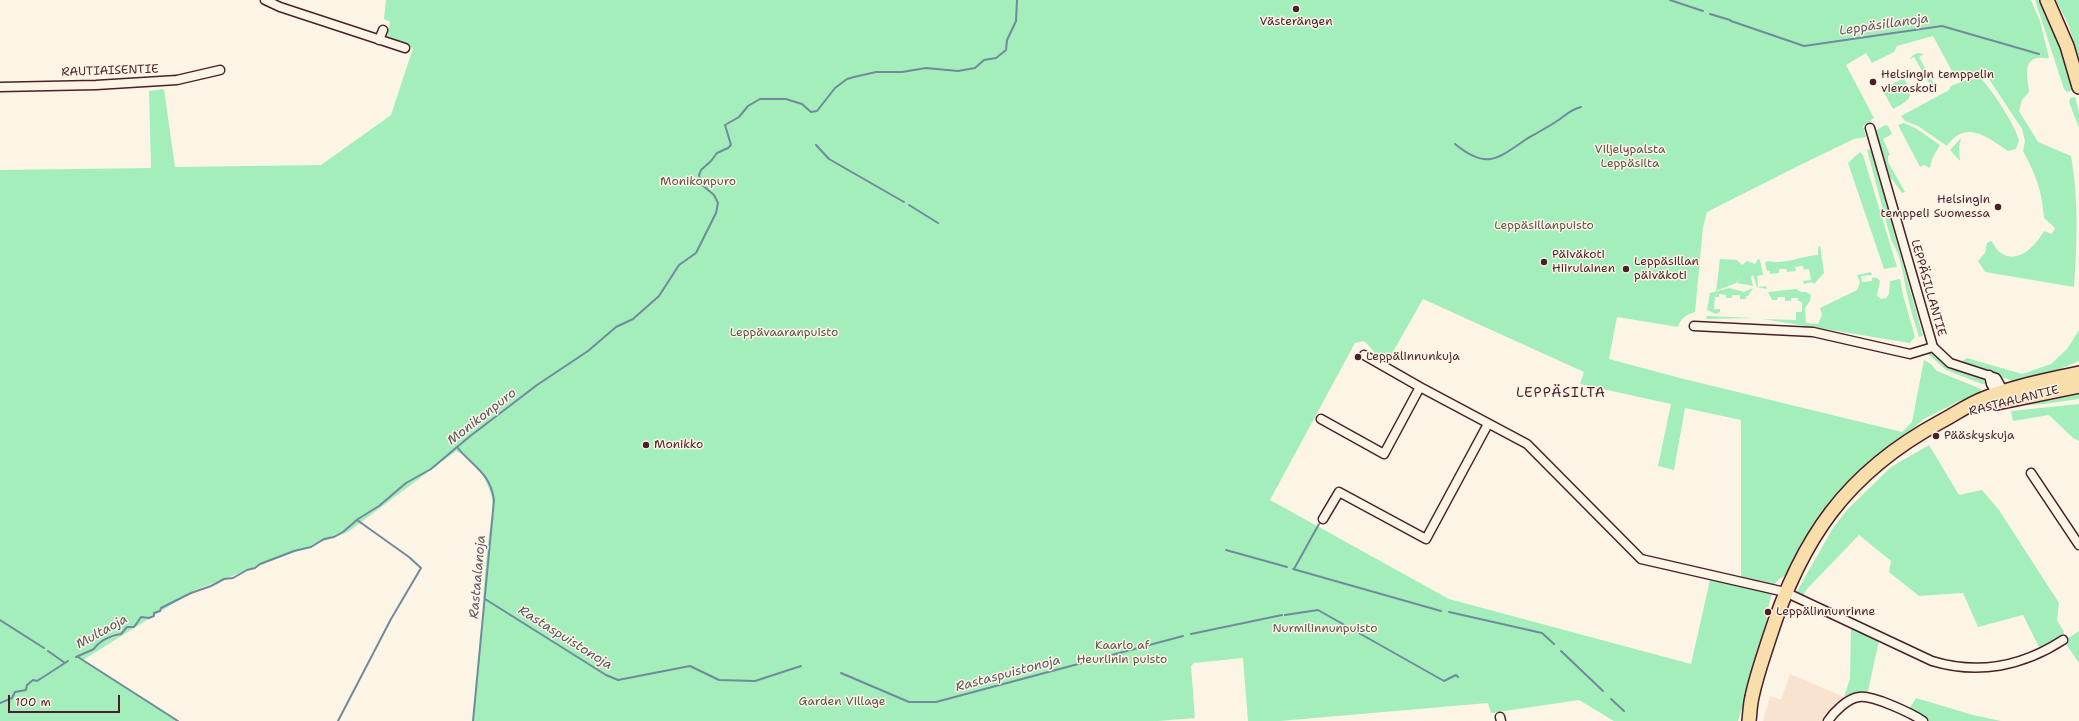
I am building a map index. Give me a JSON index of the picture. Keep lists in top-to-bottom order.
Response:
{
  "streets": {
    "main road": ["RASTAALANTIE"],
    "street": ["RAUTIAISENTIE", "LEPPÄSILLANTIE"]
  },
  "crossings": [
    ["LEPPÄSILLANTIE", "RASTAALANTIE"]
  ],
  "districts": ["LEPPÄSILTA"],
  "water": [
    "Leppäsillanoja",
    "Monikonpuro",
    "Rastaalanoja",
    "Multaoja",
    "Rastaspuistonoja"
  ],
  "parks": [
    "Viljelypalsta Leppäsilta",
    "Monikonpuro",
    "Leppäsillanpuisto",
    "Leppävaaranpuisto",
    "Nurmilinnunpuisto",
    "Kaarlo af Heurlinin puisto",
    "Garden Village"
  ],
  "places": [
    "Västerängen",
    "Helsingin temppelin vieraskoti",
    "Helsingin temppeli Suomessa",
    "Päiväkoti Hiirulainen",
    "Leppäsillan päiväkoti",
    "Leppälinnunkuja",
    "Pääskyskuja",
    "Monikko",
    "Leppälinnunrinne"
  ],
  "scale_bar": "100 m"
}
